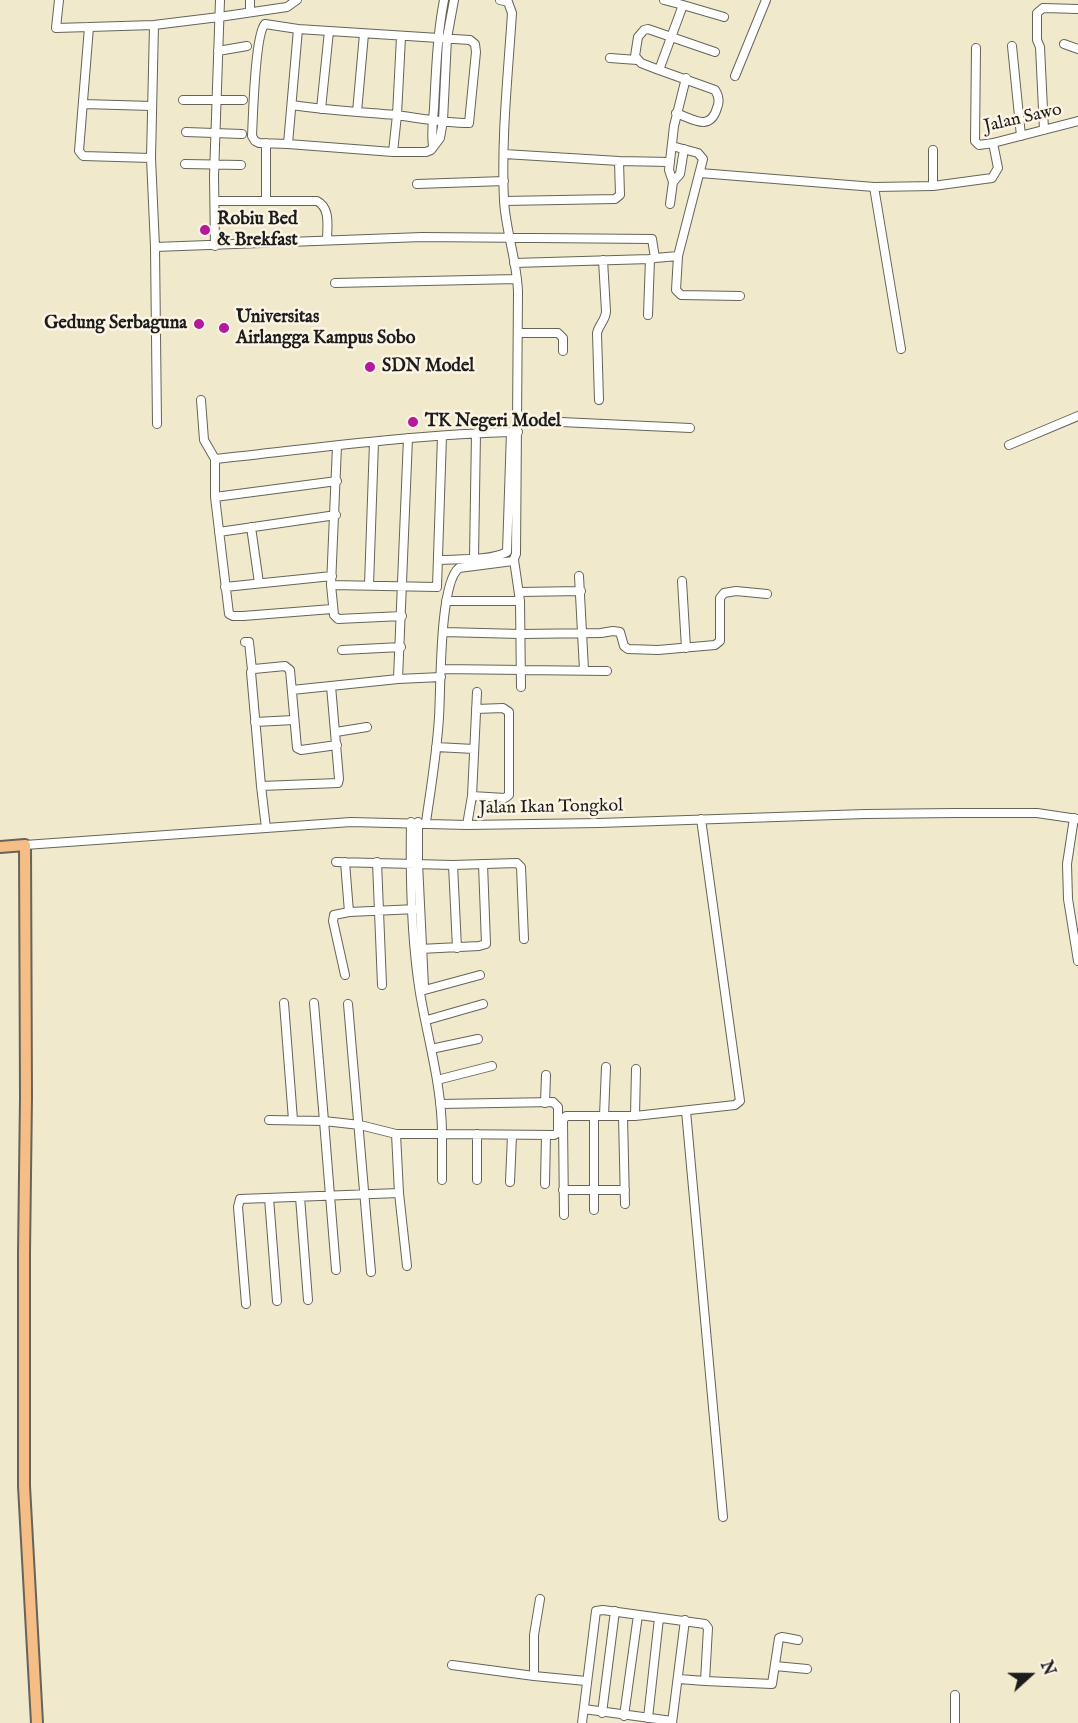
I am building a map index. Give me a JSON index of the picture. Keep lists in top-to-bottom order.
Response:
{
  "streets": {
    "street": ["Jalan Sawo", "Jalan Ikan Tongkol"]
  },
  "places": [
    "Robiu Bed & Brekfast",
    "Gedung Serbaguna",
    "Universitas Airlangga Kampus Sobo",
    "SDN Model",
    "TK Negeri Model"
  ],
  "north": "right"
}
